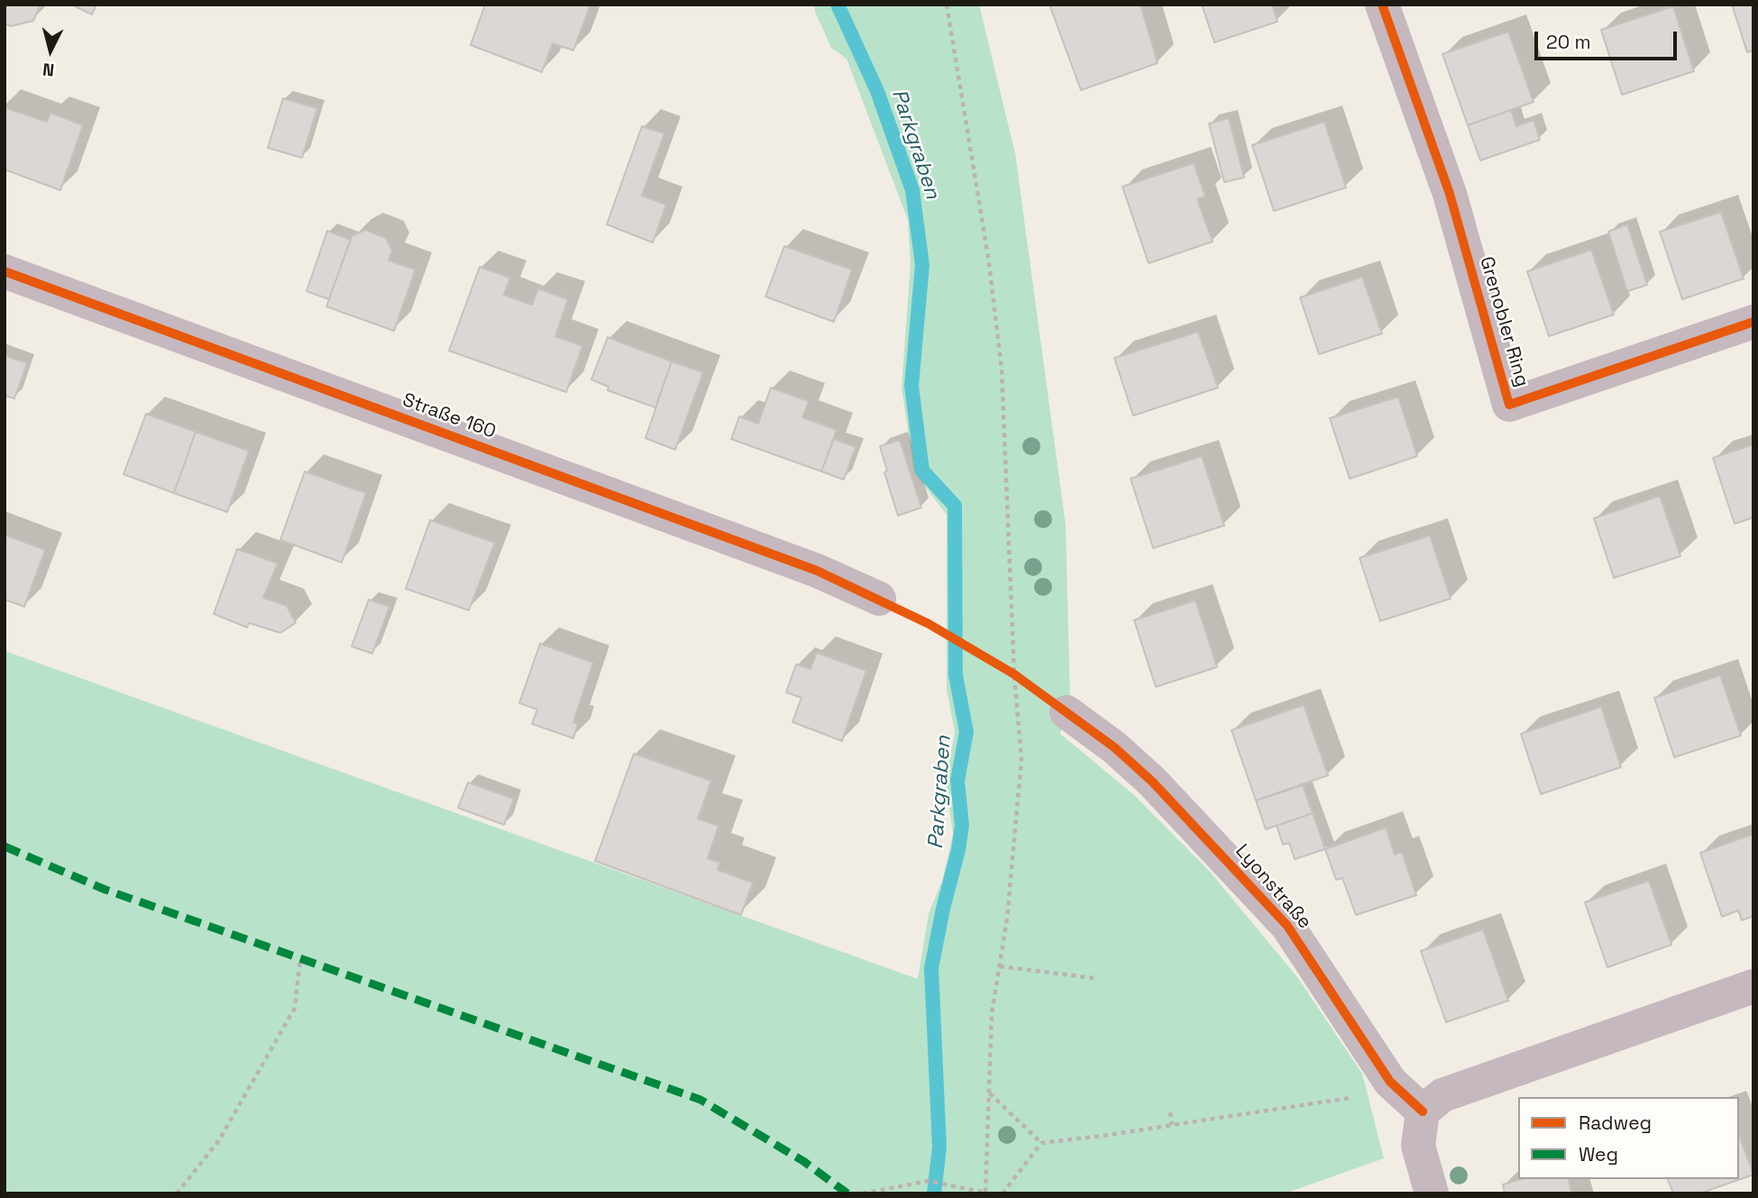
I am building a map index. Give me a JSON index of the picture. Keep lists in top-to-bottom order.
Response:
{
  "streets": {
    "street": ["Grenobler Ring", "Straße 160", "Lyonstraße"]
  },
  "water": ["Parkgraben"],
  "legend": ["Radweg", "Weg"],
  "scale_bar": "20 m",
  "north": "bottom"
}
